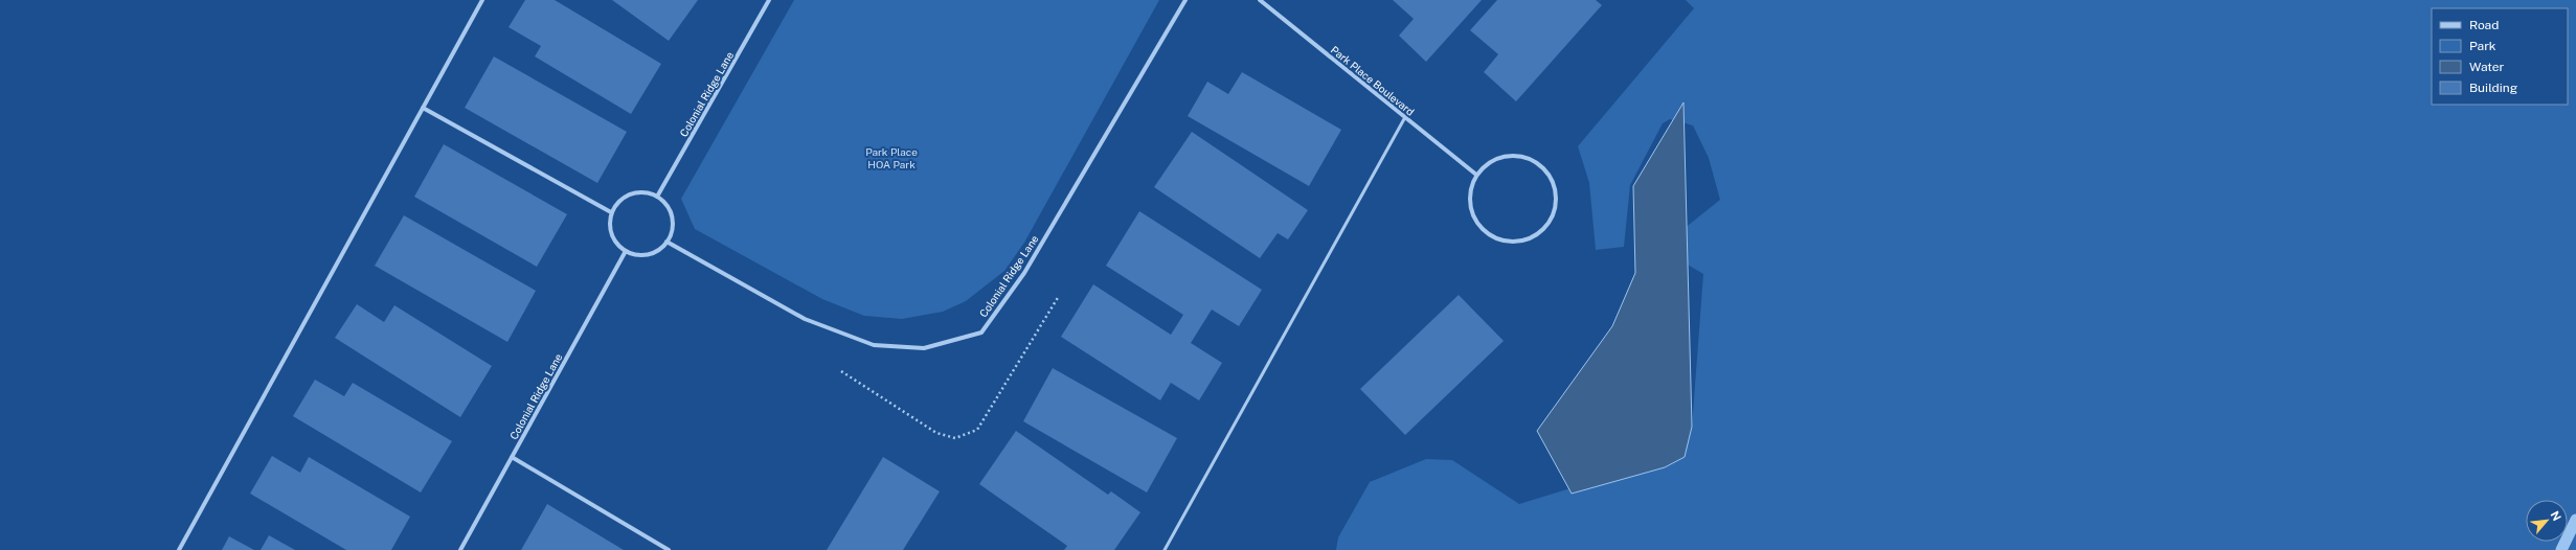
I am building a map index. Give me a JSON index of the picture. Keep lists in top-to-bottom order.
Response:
{
  "streets": {
    "street": ["Park Place Boulevard", "Colonial Ridge Lane"]
  },
  "parks": ["Park Place HOA Park"],
  "legend": [
    "Road",
    "Park",
    "Water",
    "Building"
  ],
  "north": "top right"
}
